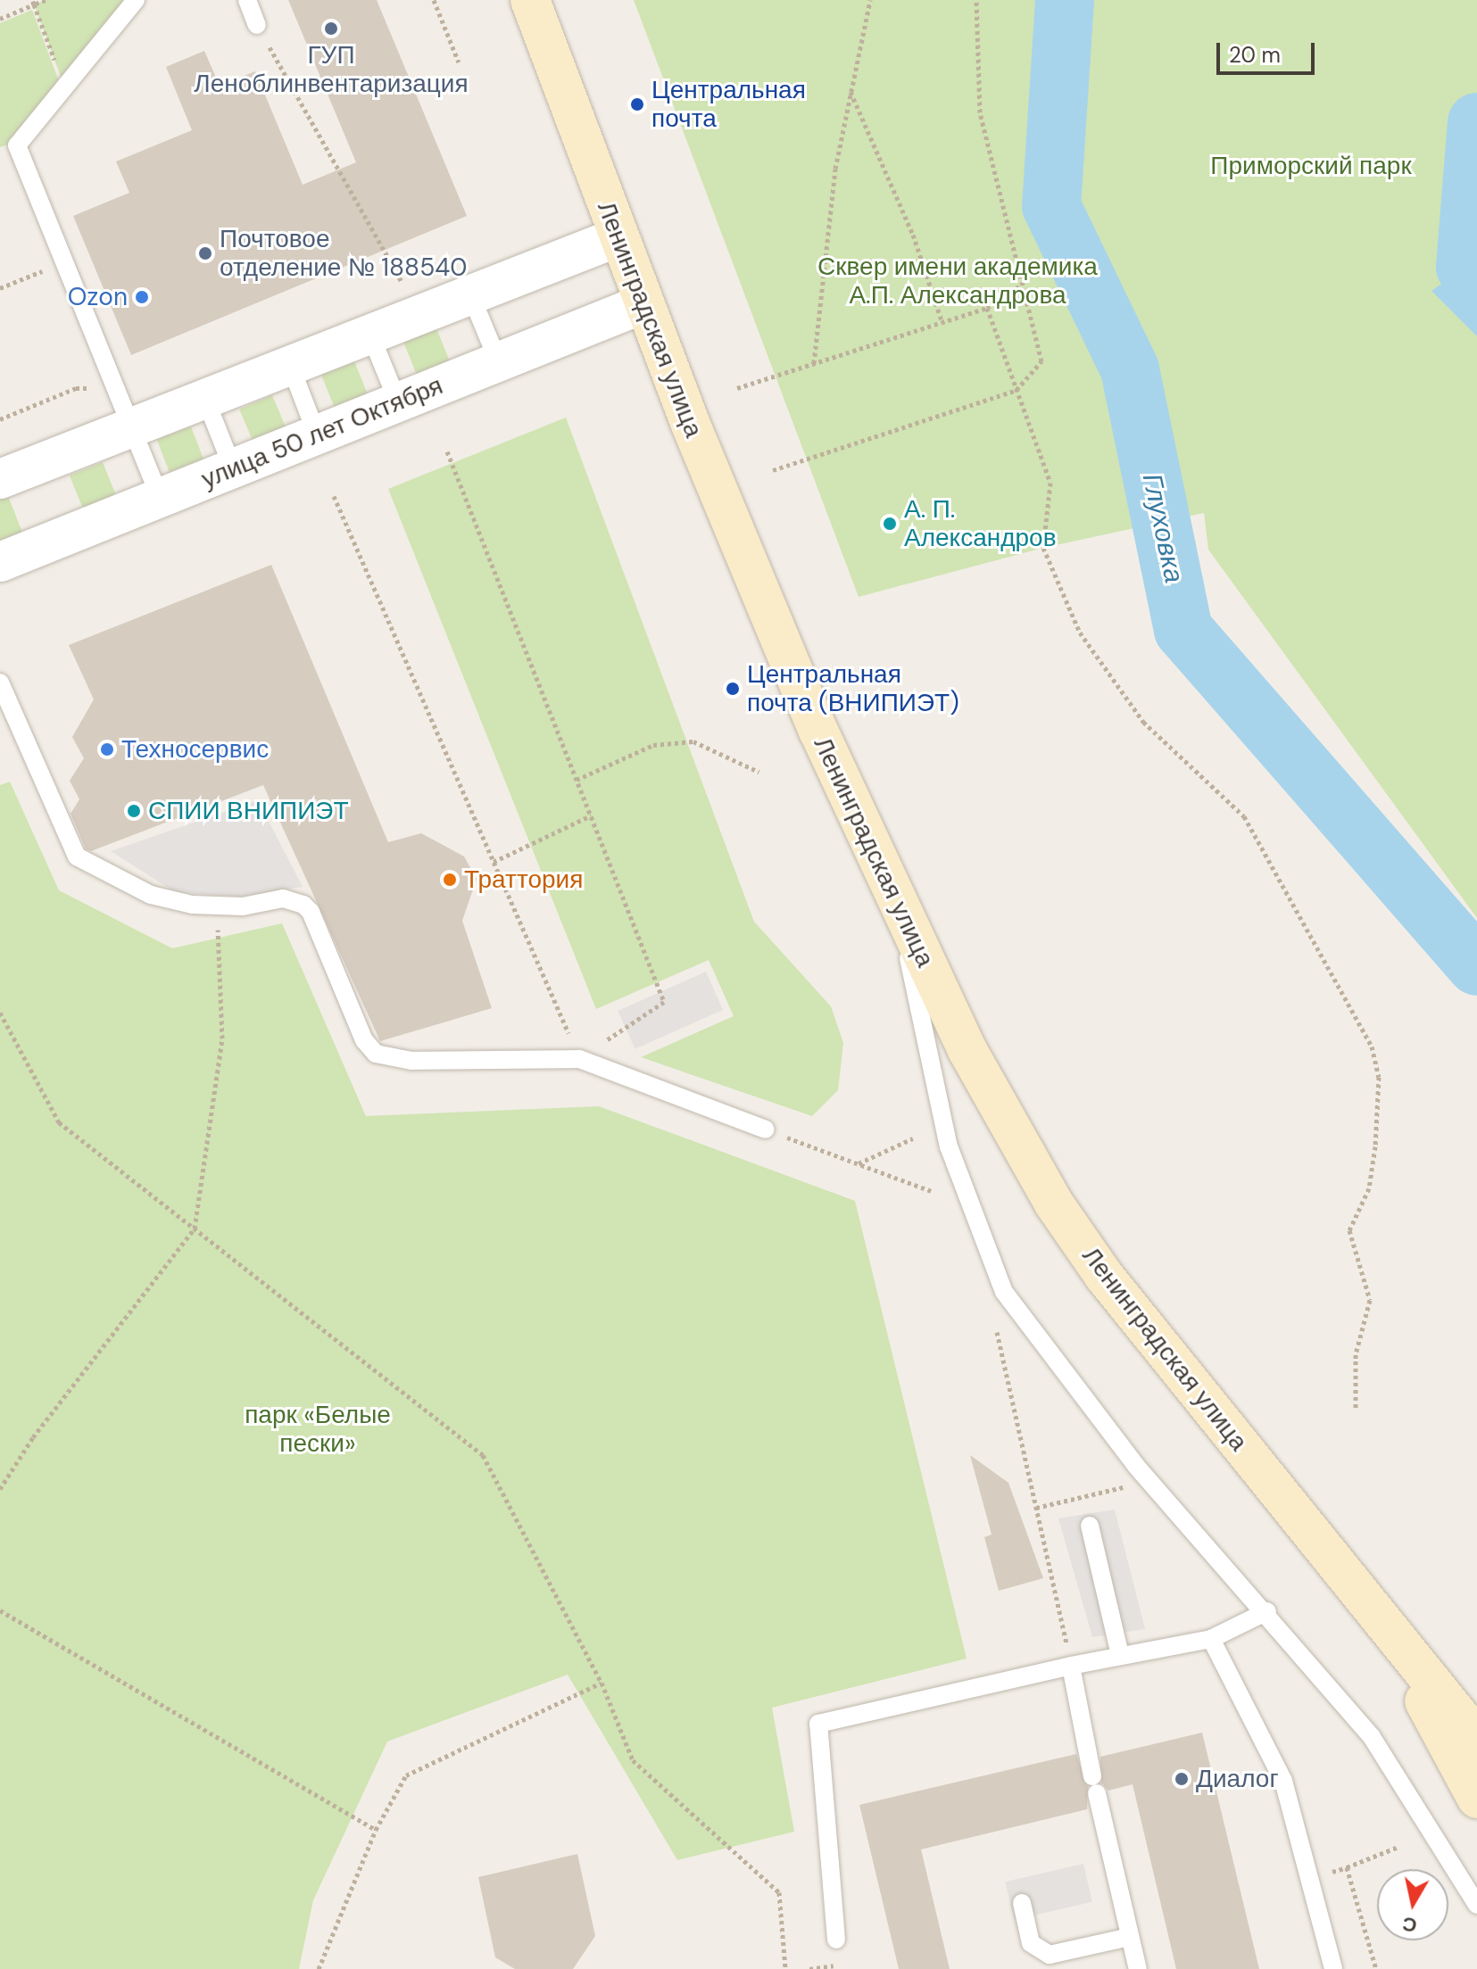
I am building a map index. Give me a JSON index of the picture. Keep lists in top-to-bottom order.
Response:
{
  "streets": {
    "main road": ["Ленинградская улица"],
    "street": ["улица 50 лет Октября"]
  },
  "crossings": [
    ["Ленинградская улица", "улица 50 лет Октября"]
  ],
  "water": ["Глуховка"],
  "parks": ["Приморский парк", "Сквер имени академика А.П. Александрова", "парк «Белые пески»"],
  "places": [
    "ГУП Леноблинвентаризация",
    "Центральная почта",
    "Почтовое отделение № 188540",
    "Ozon",
    "А. П. Александров",
    "Центральная почта (ВНИПИЭТ)",
    "Техносервис",
    "СПИИ ВНИПИЭТ",
    "Траттория",
    "Диалог"
  ],
  "scale_bar": "20 m",
  "north": "bottom"
}
